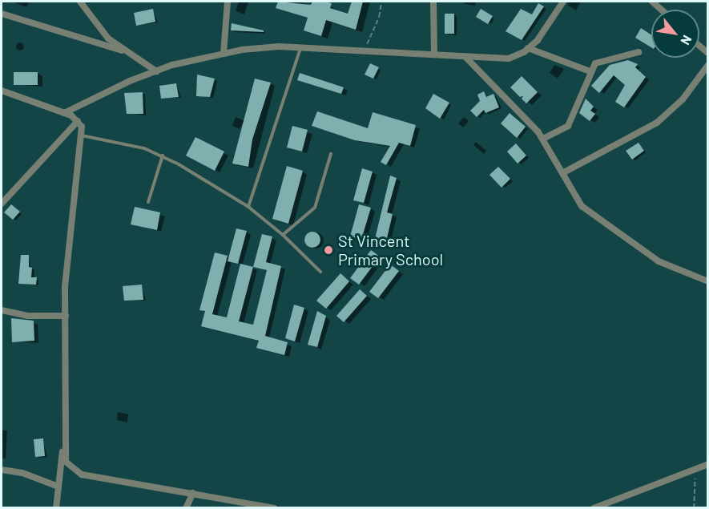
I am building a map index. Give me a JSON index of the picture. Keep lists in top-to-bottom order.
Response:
{
  "places": ["St Vincent Primary School"],
  "north": "bottom right"
}
